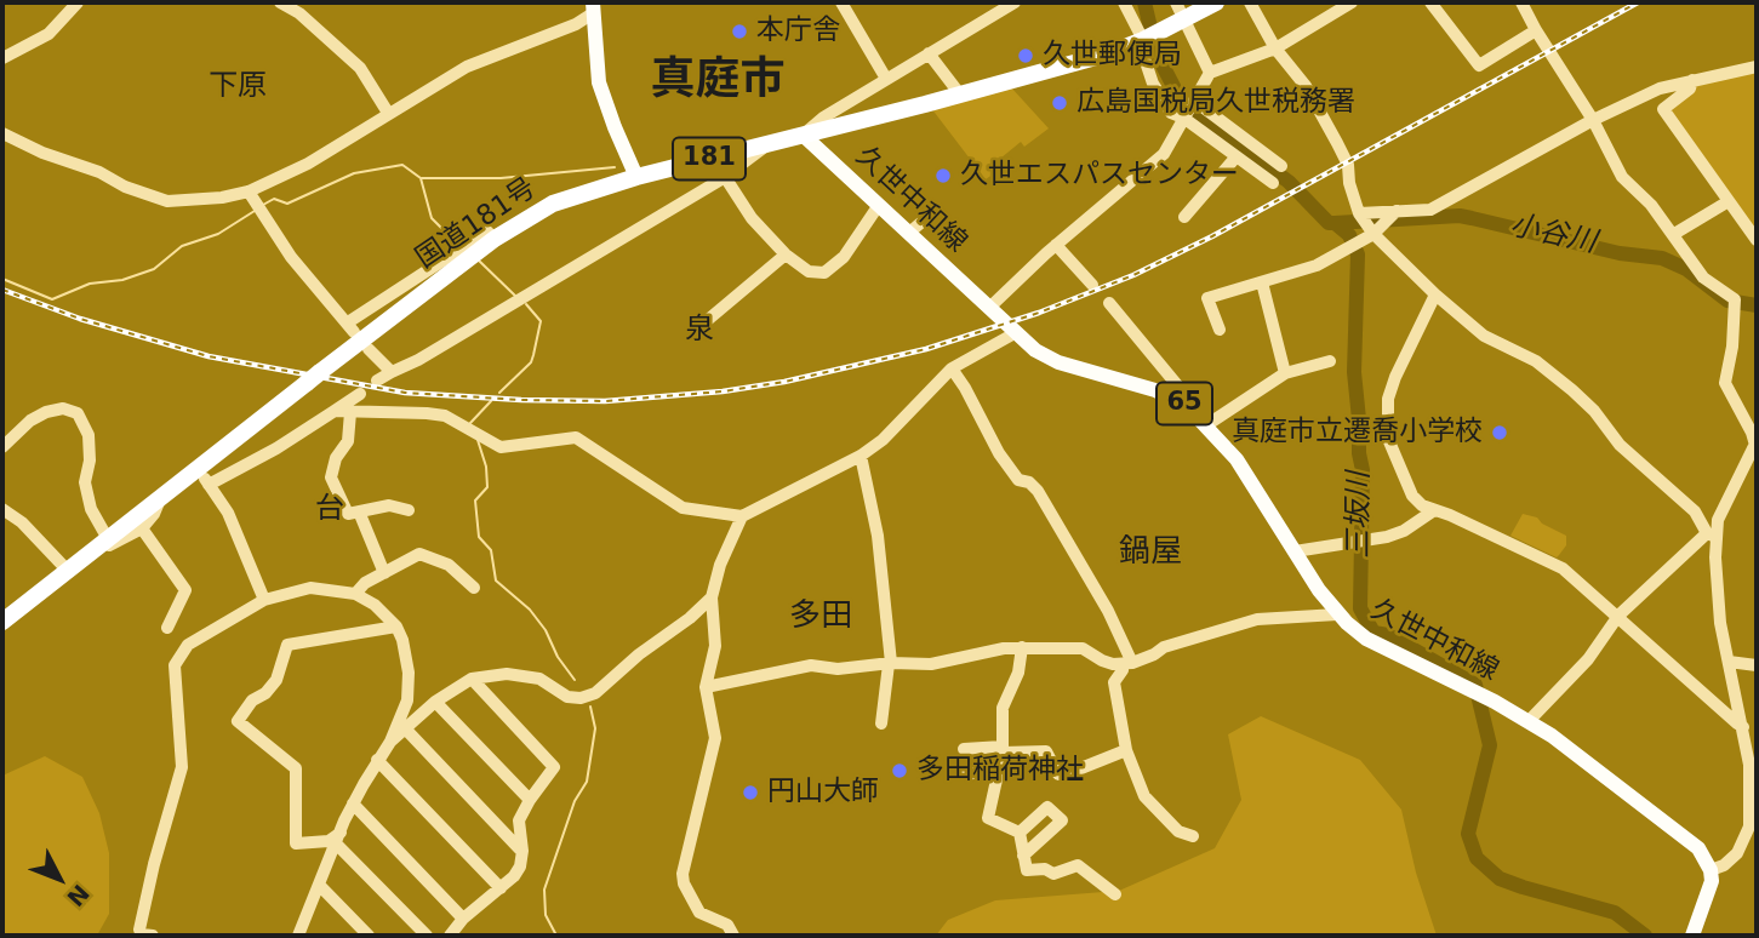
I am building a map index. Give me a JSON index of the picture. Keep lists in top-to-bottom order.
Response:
{
  "streets": {
    "highway": ["181", "国道181号"],
    "main road": ["久世中和線", "65"]
  },
  "crossings": [
    ["久世中和線", "国道181号"]
  ],
  "districts": [
    "真庭市",
    "下原",
    "泉",
    "台",
    "鍋屋",
    "多田"
  ],
  "water": ["小谷川", "三坂川"],
  "places": [
    "本庁舎",
    "久世郵便局",
    "広島国税局久世税務署",
    "久世エスパスセンター",
    "真庭市立遷喬小学校",
    "多田稲荷神社",
    "円山大師"
  ],
  "north": "bottom right"
}
